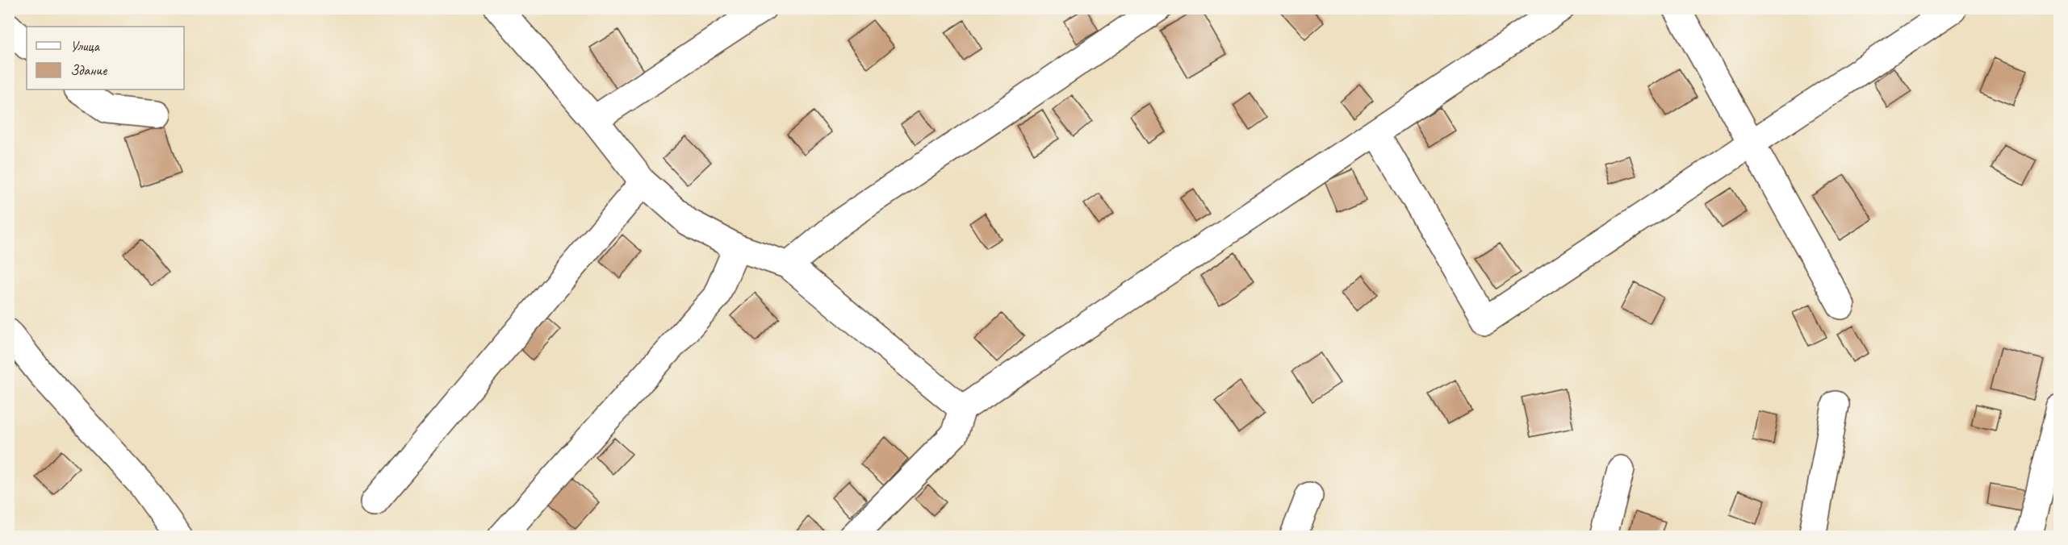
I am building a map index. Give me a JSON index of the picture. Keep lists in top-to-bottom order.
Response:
{
  "legend": ["Улица", "Здание"]
}
